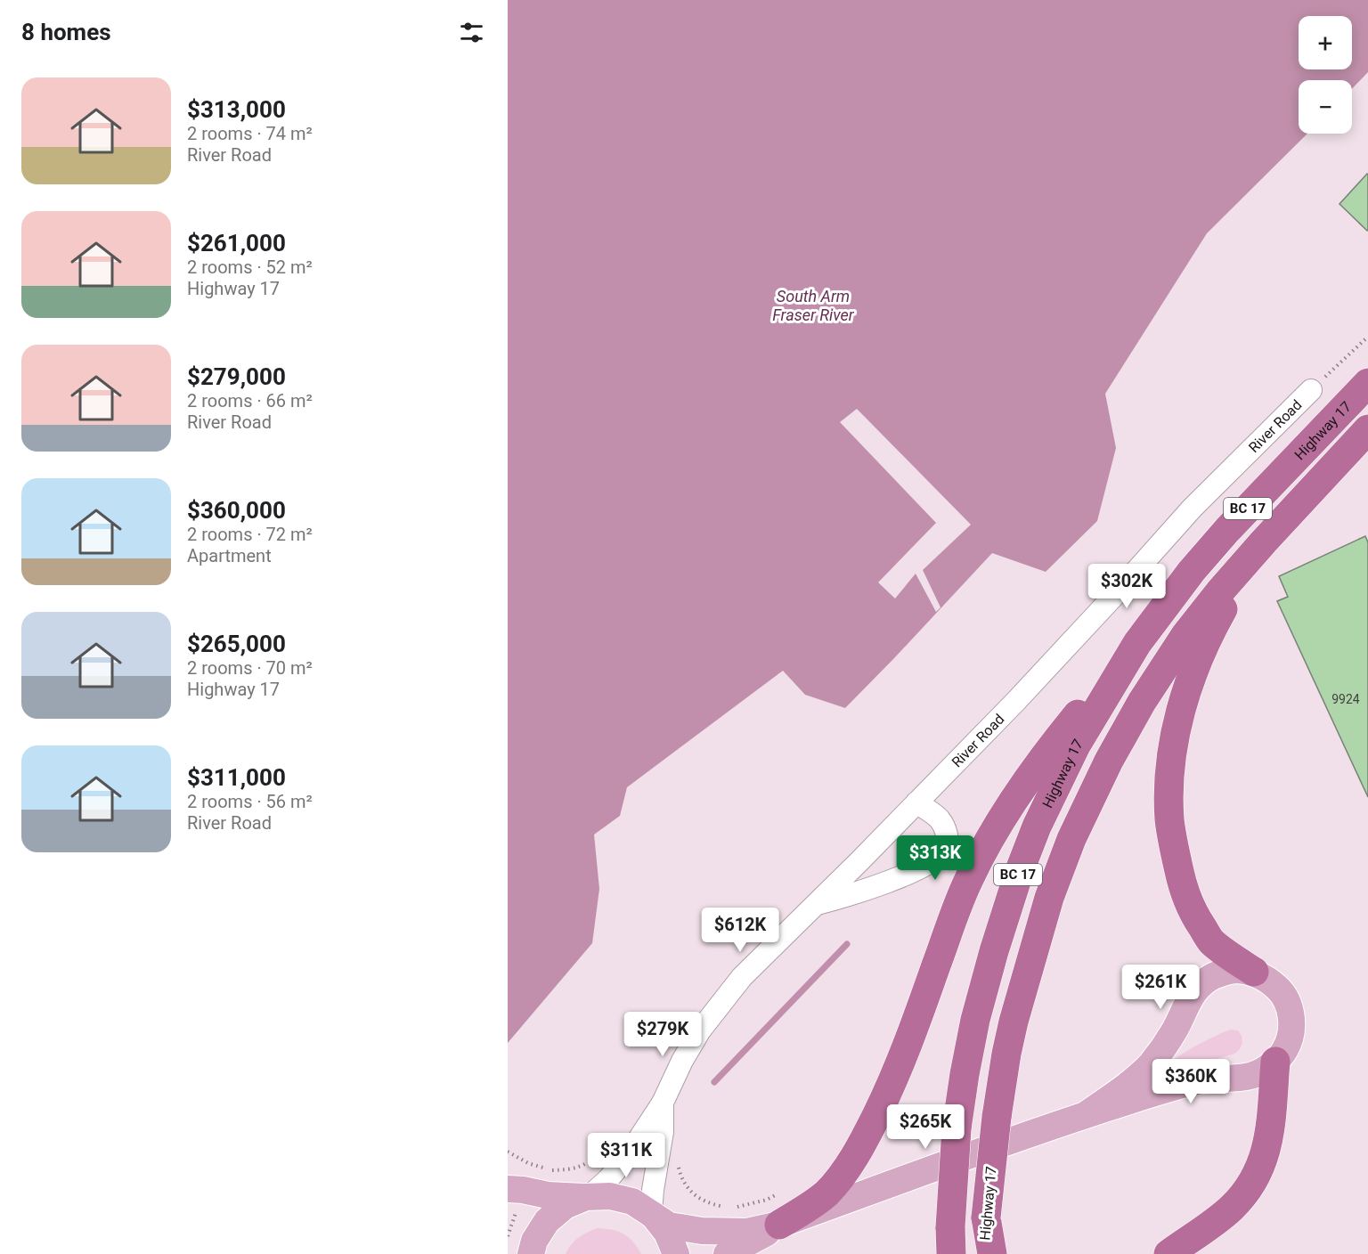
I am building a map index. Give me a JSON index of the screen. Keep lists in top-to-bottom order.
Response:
{
  "streets": {
    "highway": ["Highway 17", "BC 17"],
    "street": ["River Road"]
  },
  "crossings": [
    ["Highway 17", "BC 17"]
  ],
  "water": ["South Arm Fraser River"],
  "house_numbers": ["9924"],
  "page": {
    "heading": "8 homes",
    "map_buttons": ["+", "−"],
    "list": [
      {
        "name": "$313,000",
        "note": "2 rooms · 74 m² · River Road"
      },
      {
        "name": "$261,000",
        "note": "2 rooms · 52 m² · Highway 17"
      },
      {
        "name": "$279,000",
        "note": "2 rooms · 66 m² · River Road"
      },
      {
        "name": "$360,000",
        "note": "2 rooms · 72 m² · Apartment"
      },
      {
        "name": "$265,000",
        "note": "2 rooms · 70 m² · Highway 17"
      },
      {
        "name": "$311,000",
        "note": "2 rooms · 56 m² · River Road"
      }
    ],
    "price": [
      "$302K",
      "$313K",
      "$612K",
      "$261K",
      "$279K",
      "$360K",
      "$265K",
      "$311K"
    ]
  }
}
